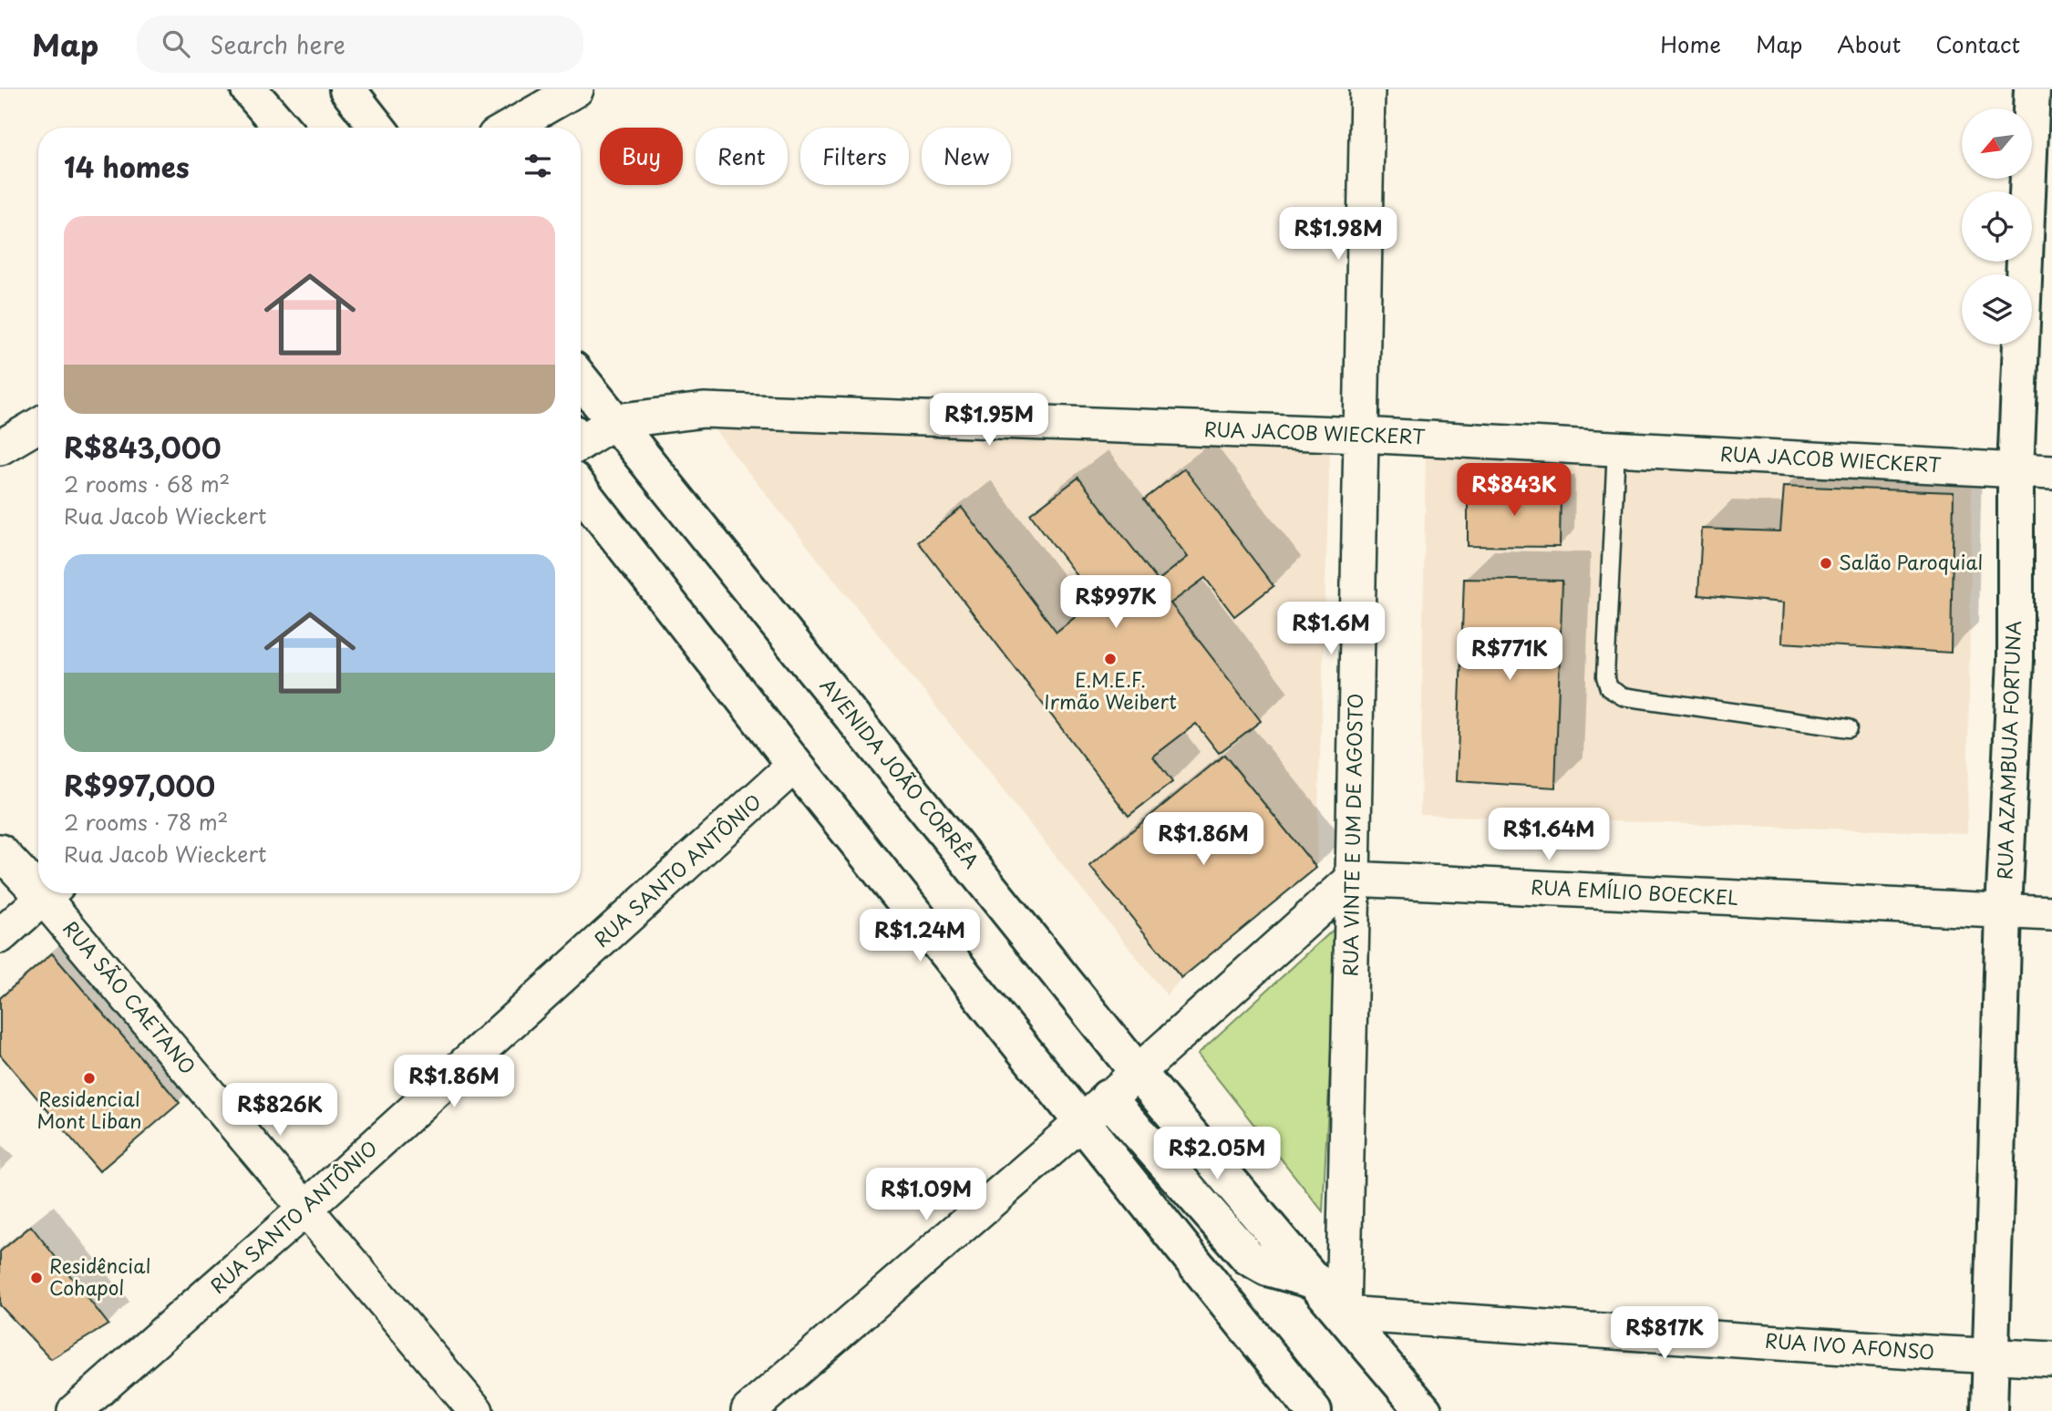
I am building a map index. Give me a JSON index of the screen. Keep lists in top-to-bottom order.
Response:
{
  "streets": {
    "main road": ["RUA AZAMBUJA FORTUNA", "AVENIDA JOÃO CORRÊA"],
    "street": [
      "RUA JACOB WIECKERT",
      "RUA VINTE E UM DE AGOSTO",
      "RUA SANTO ANTÔNIO",
      "RUA EMÍLIO BOECKEL",
      "RUA SÃO CAETANO",
      "RUA IVO AFONSO"
    ]
  },
  "crossings": [
    ["RUA JACOB WIECKERT", "RUA AZAMBUJA FORTUNA"],
    ["RUA JACOB WIECKERT", "AVENIDA JOÃO CORRÊA"],
    ["RUA JACOB WIECKERT", "RUA VINTE E UM DE AGOSTO"],
    ["RUA AZAMBUJA FORTUNA", "RUA EMÍLIO BOECKEL"],
    ["RUA AZAMBUJA FORTUNA", "RUA IVO AFONSO"],
    ["AVENIDA JOÃO CORRÊA", "RUA VINTE E UM DE AGOSTO"],
    ["AVENIDA JOÃO CORRÊA", "RUA IVO AFONSO"],
    ["RUA VINTE E UM DE AGOSTO", "RUA EMÍLIO BOECKEL"],
    ["RUA VINTE E UM DE AGOSTO", "RUA IVO AFONSO"],
    ["RUA SANTO ANTÔNIO", "RUA SÃO CAETANO"]
  ],
  "places": [
    "Salão Paroquial",
    "E.M.E.F. Irmão Weibert",
    "Residencial Mont Liban",
    "Residêncial Cohapol"
  ],
  "north": "bottom left",
  "page": {
    "header": "Map",
    "search": "Search here",
    "nav": [
      "Home",
      "Map",
      "About",
      "Contact"
    ],
    "chip": [
      "Buy",
      "Rent",
      "Filters",
      "New"
    ],
    "heading": "14 homes",
    "list": [
      {
        "name": "R$843,000",
        "note": "2 rooms · 68 m² · Rua Jacob Wieckert"
      },
      {
        "name": "R$997,000",
        "note": "2 rooms · 78 m² · Rua Jacob Wieckert"
      }
    ],
    "price": [
      "R$1.98M",
      "R$1.95M",
      "R$843K",
      "R$997K",
      "R$1.6M",
      "R$771K",
      "R$1.64M",
      "R$1.86M",
      "R$1.24M",
      "R$1.86M",
      "R$826K",
      "R$2.05M",
      "R$1.09M",
      "R$817K"
    ]
  }
}
